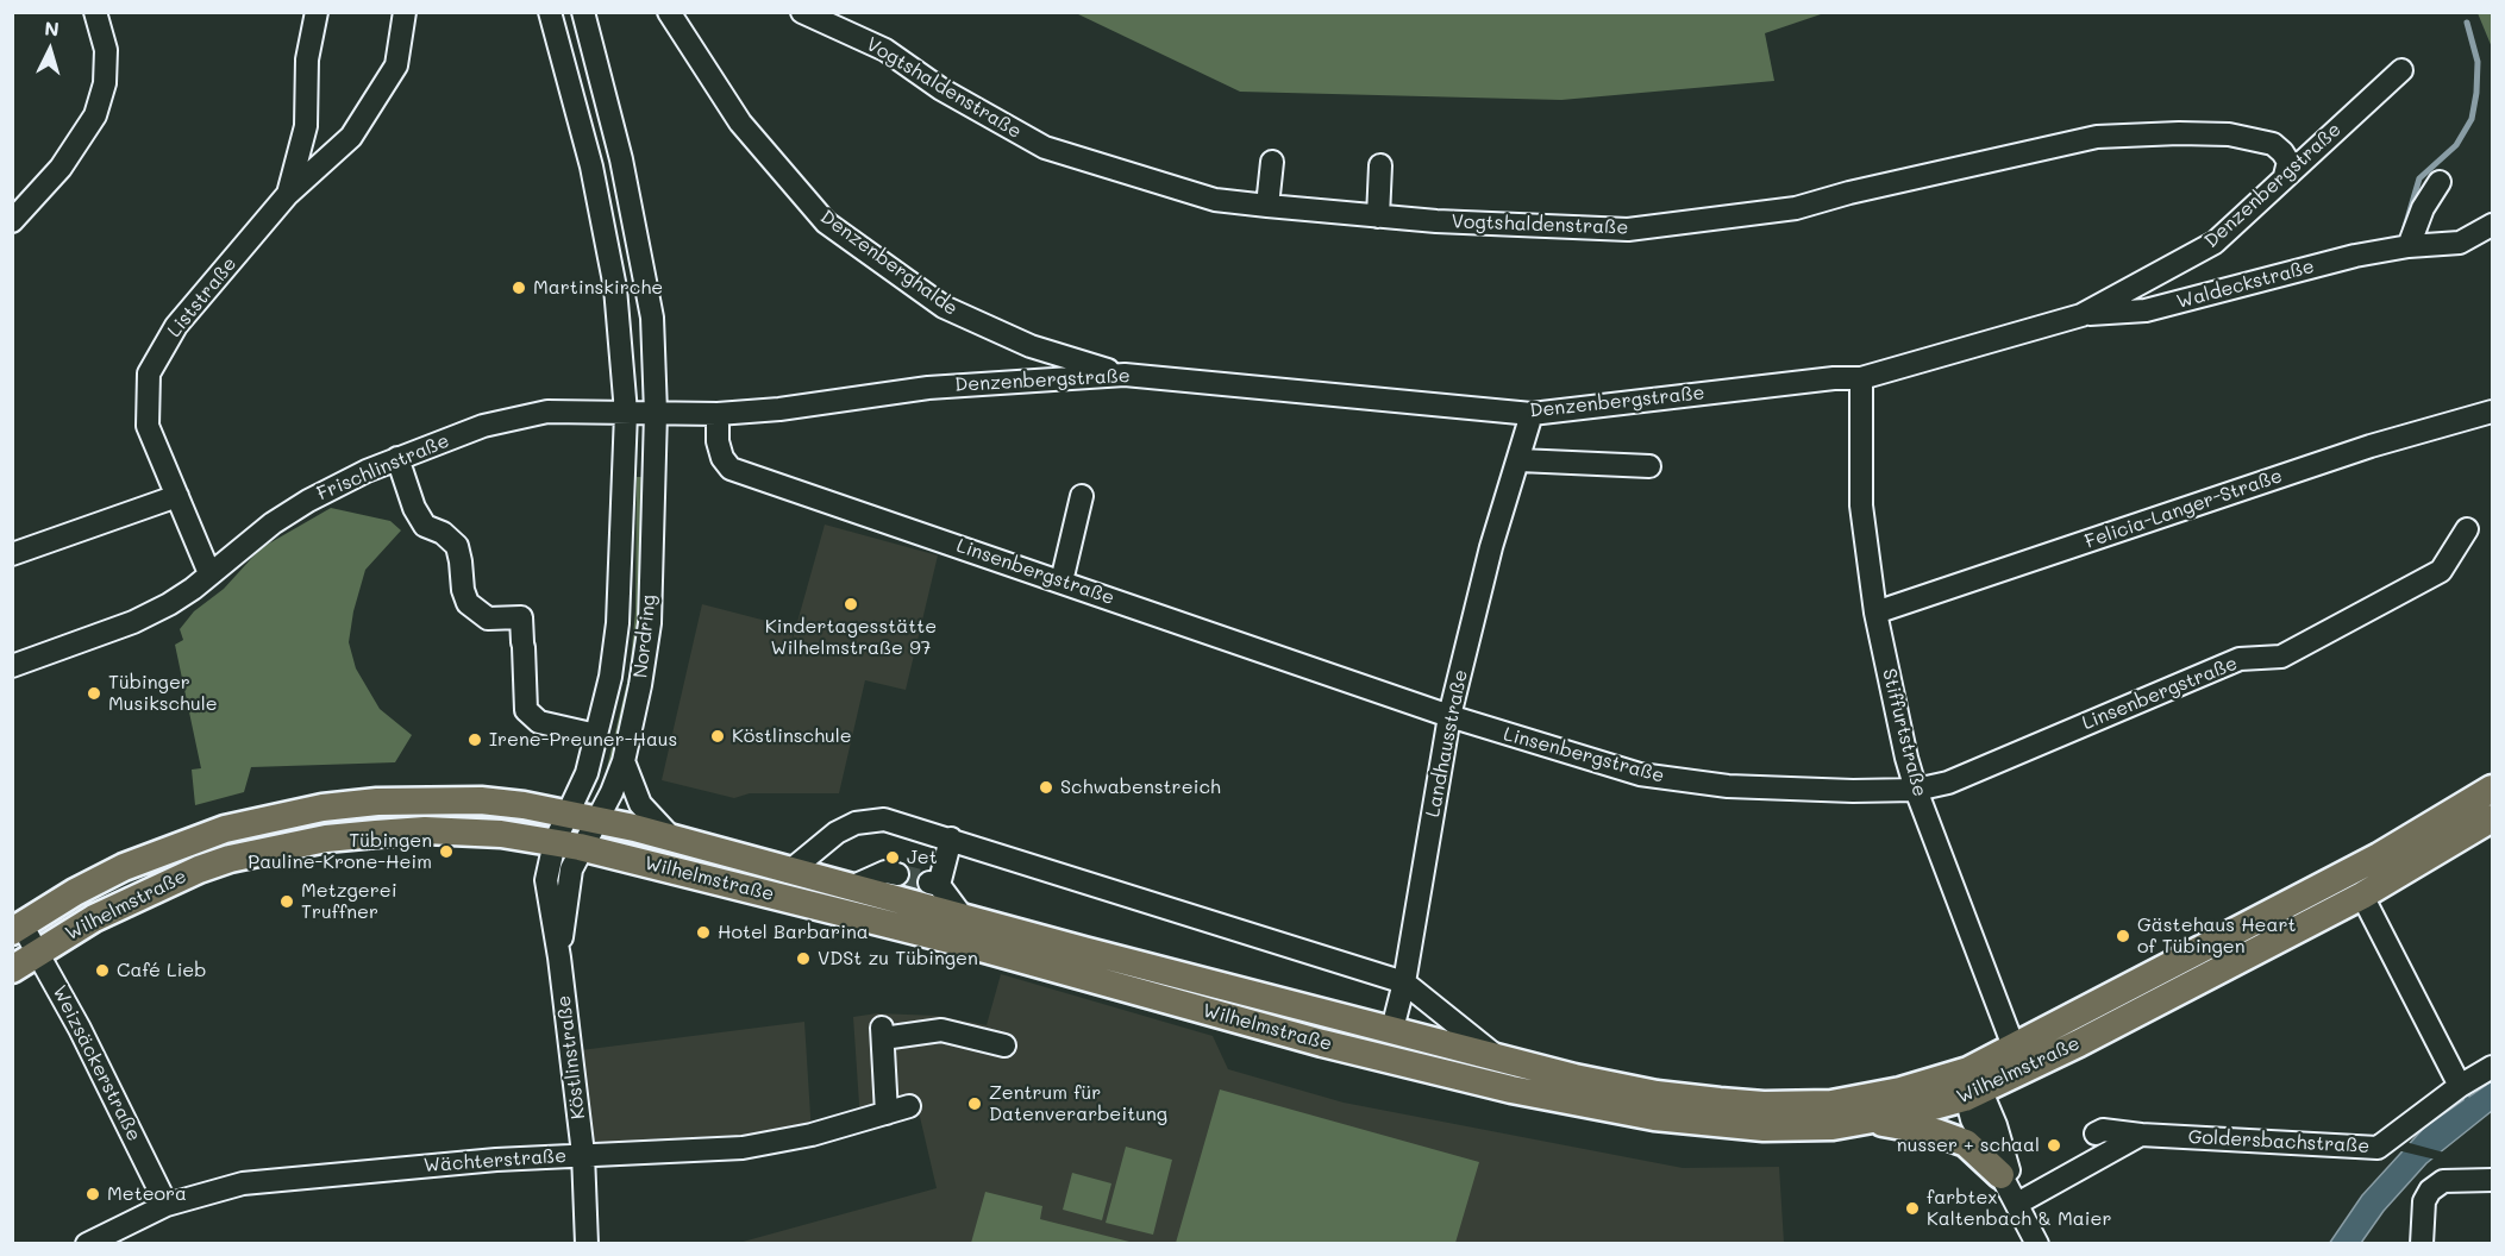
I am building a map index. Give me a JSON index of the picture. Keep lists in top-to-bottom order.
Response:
{
  "streets": {
    "main road": ["Wilhelmstraße"],
    "street": [
      "Vogtshaldenstraße",
      "Denzenbergstraße",
      "Denzenberghalde",
      "Waldeckstraße",
      "Liststraße",
      "Frischlinstraße",
      "Felicia-Langer-Straße",
      "Linsenbergstraße",
      "Nordring",
      "Stiffurtstraße",
      "Landhausstraße",
      "Köstlinstraße",
      "Weizsäckerstraße",
      "Goldersbachstraße",
      "Wächterstraße"
    ]
  },
  "crossings": [
    ["Vogtshaldenstraße", "Denzenbergstraße"],
    ["Denzenbergstraße", "Denzenberghalde"],
    ["Denzenbergstraße", "Waldeckstraße"],
    ["Denzenbergstraße", "Linsenbergstraße"],
    ["Denzenbergstraße", "Nordring"],
    ["Denzenbergstraße", "Stiffurtstraße"],
    ["Denzenbergstraße", "Landhausstraße"],
    ["Liststraße", "Frischlinstraße"],
    ["Frischlinstraße", "Nordring"],
    ["Felicia-Langer-Straße", "Stiffurtstraße"],
    ["Linsenbergstraße", "Stiffurtstraße"],
    ["Linsenbergstraße", "Landhausstraße"],
    ["Nordring", "Wilhelmstraße"],
    ["Nordring", "Köstlinstraße"],
    ["Stiffurtstraße", "Wilhelmstraße"],
    ["Landhausstraße", "Wilhelmstraße"],
    ["Wilhelmstraße", "Köstlinstraße"],
    ["Wilhelmstraße", "Weizsäckerstraße"],
    ["Köstlinstraße", "Wächterstraße"],
    ["Weizsäckerstraße", "Wächterstraße"]
  ],
  "places": [
    "Martinskirche",
    "Kindertagesstätte Wilhelmstraße 97",
    "Tübinger Musikschule",
    "Köstlinschule",
    "Irene-Preuner-Haus",
    "Schwabenstreich",
    "Tübingen Pauline-Krone-Heim",
    "Jet",
    "Metzgerei Truffner",
    "Hotel Barbarina",
    "Gästehaus Heart of Tübingen",
    "VDSt zu Tübingen",
    "Café Lieb",
    "Zentrum für Datenverarbeitung",
    "nusser + schaal",
    "Meteora",
    "farbtex Kaltenbach & Maier"
  ],
  "north": "top"
}
